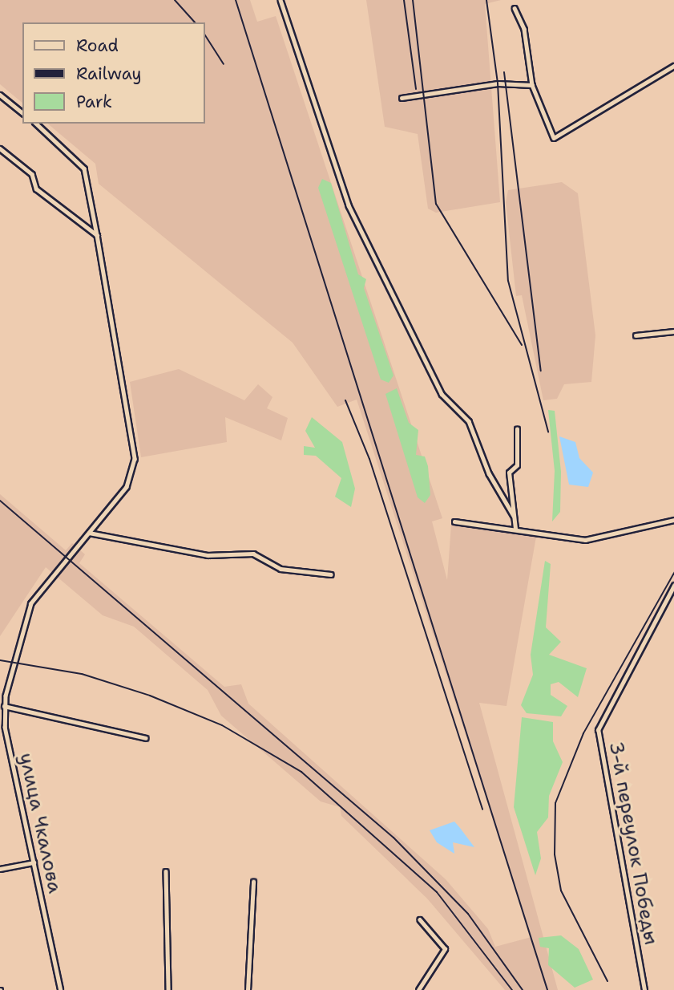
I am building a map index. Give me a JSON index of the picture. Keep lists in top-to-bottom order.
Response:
{
  "streets": {
    "street": ["улица Чкалова", "3-й переулок Победы"]
  },
  "legend": ["Road", "Railway", "Park"]
}
